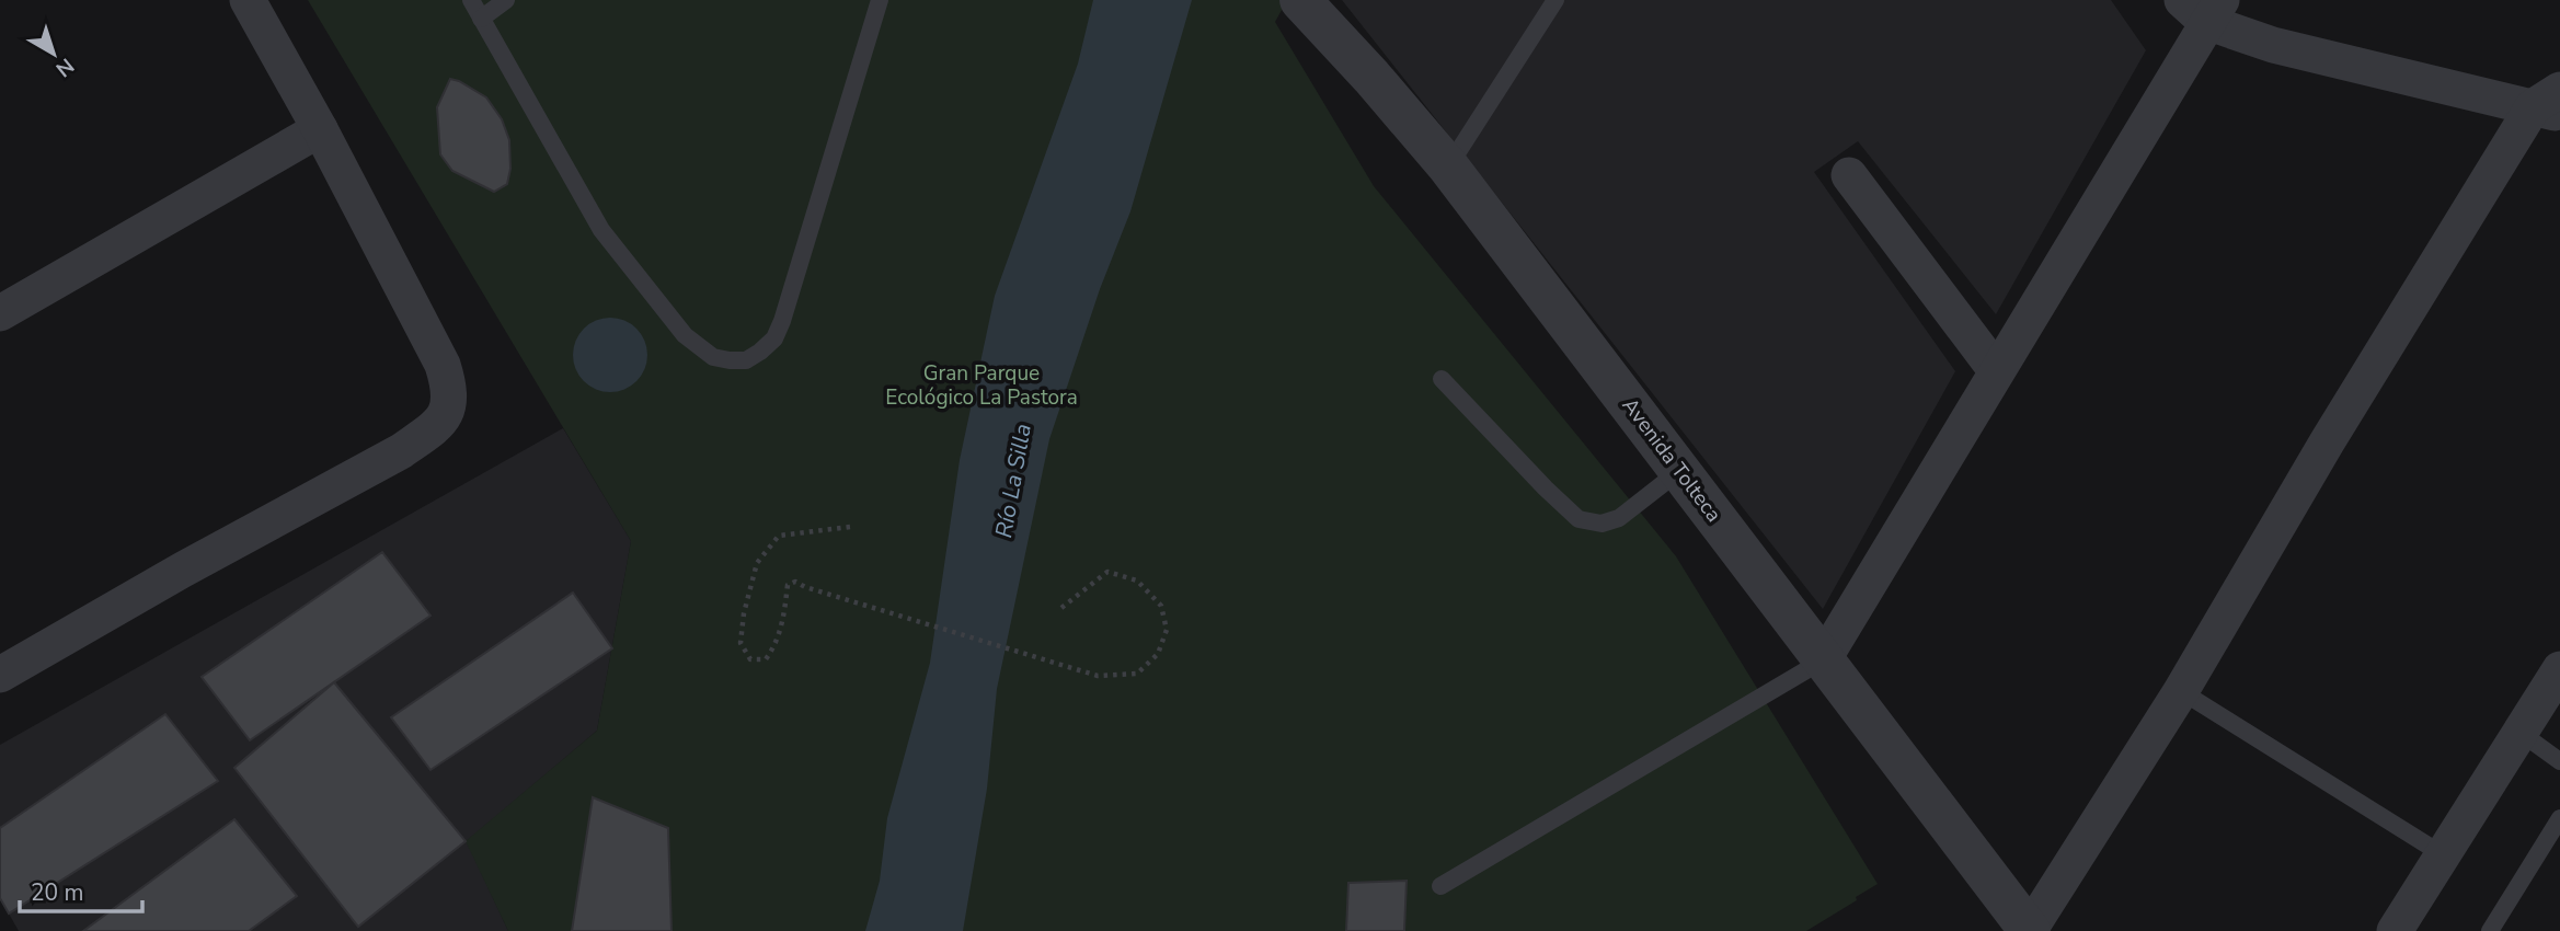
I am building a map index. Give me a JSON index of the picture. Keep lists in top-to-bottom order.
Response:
{
  "streets": {
    "street": ["Avenida Tolteca"]
  },
  "water": ["Río La Silla"],
  "parks": ["Gran Parque Ecológico La Pastora"],
  "scale_bar": "20 m",
  "north": "bottom right"
}
